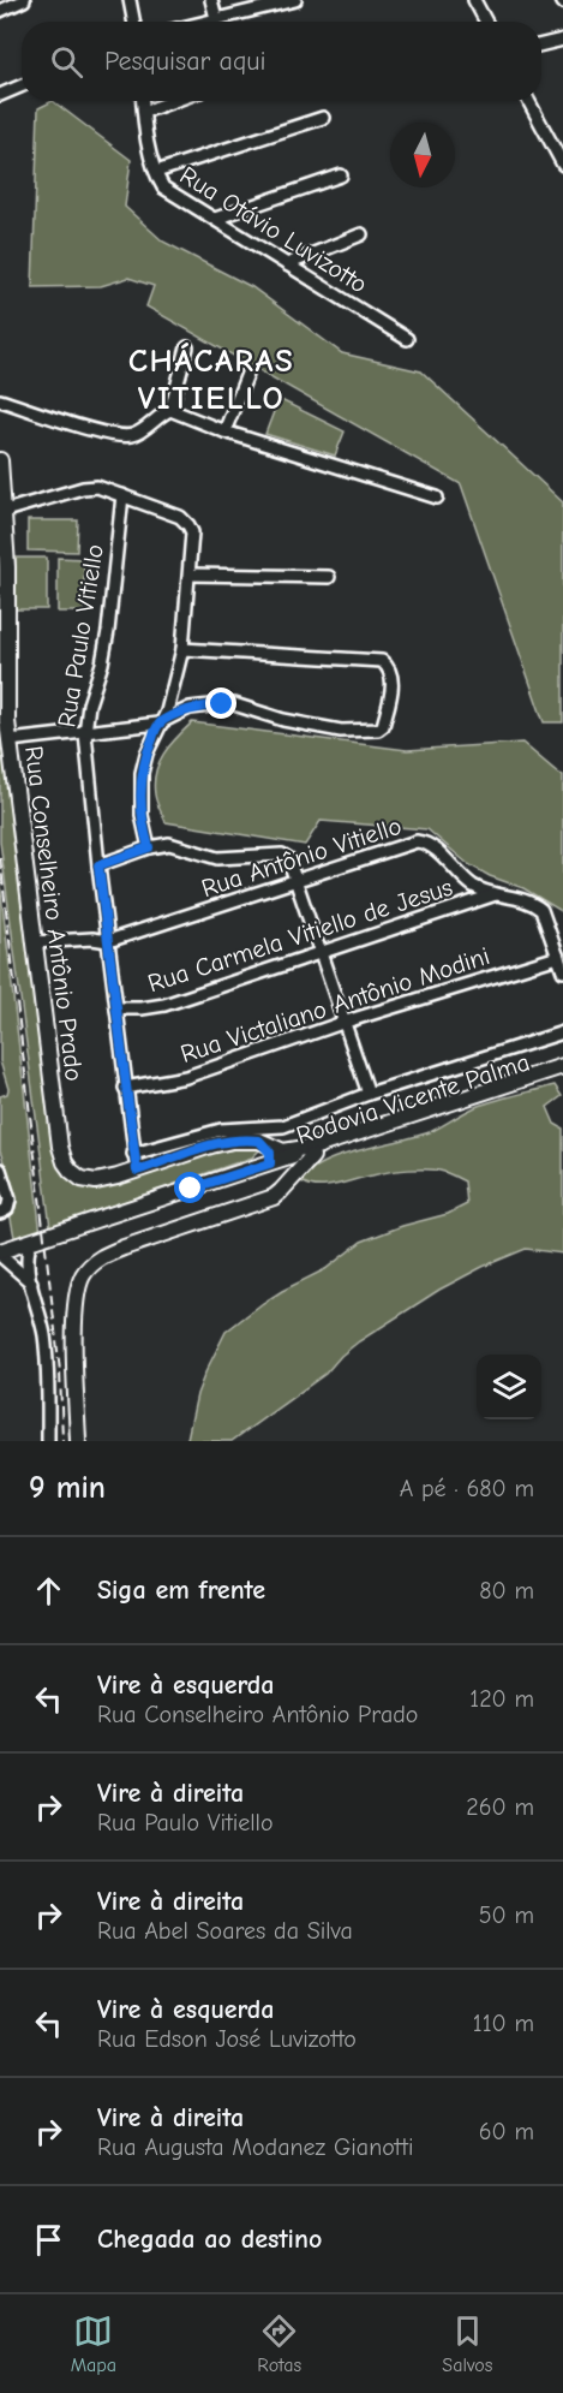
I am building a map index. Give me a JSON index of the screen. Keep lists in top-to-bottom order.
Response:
{
  "streets": {
    "main road": ["Rua Conselheiro Antônio Prado", "Rodovia Vicente Palma"],
    "street": [
      "Rua Otávio Luvizotto",
      "Rua Paulo Vitiello",
      "Rua Antônio Vitiello",
      "Rua Carmela Vitiello de Jesus",
      "Rua Victaliano Antônio Modini"
    ]
  },
  "crossings": [
    ["Rua Paulo Vitiello", "Rua Antônio Vitiello"],
    ["Rua Paulo Vitiello", "Rua Conselheiro Antônio Prado"],
    ["Rua Paulo Vitiello", "Rua Carmela Vitiello de Jesus"],
    ["Rua Paulo Vitiello", "Rua Victaliano Antônio Modini"],
    ["Rua Antônio Vitiello", "Rua Conselheiro Antônio Prado"],
    ["Rua Antônio Vitiello", "Rua Carmela Vitiello de Jesus"],
    ["Rua Antônio Vitiello", "Rua Victaliano Antônio Modini"],
    ["Rua Conselheiro Antônio Prado", "Rodovia Vicente Palma"]
  ],
  "districts": ["CHÁCARAS VITIELLO"],
  "north": "bottom",
  "page": {
    "search": "Pesquisar aqui",
    "heading": ["9 min", "A pé · 680 m"],
    "list": [
      ["Siga em frente", "80 m"],
      ["Vire à esquerda", "Rua Conselheiro Antônio Prado", "120 m"],
      ["Vire à direita", "Rua Paulo Vitiello", "260 m"],
      ["Vire à direita", "Rua Abel Soares da Silva", "50 m"],
      ["Vire à esquerda", "Rua Edson José Luvizotto", "110 m"],
      ["Vire à direita", "Rua Augusta Modanez Gianotti", "60 m"],
      "Chegada ao destino"
    ],
    "nav": ["Mapa", "Rotas", "Salvos"]
  }
}
